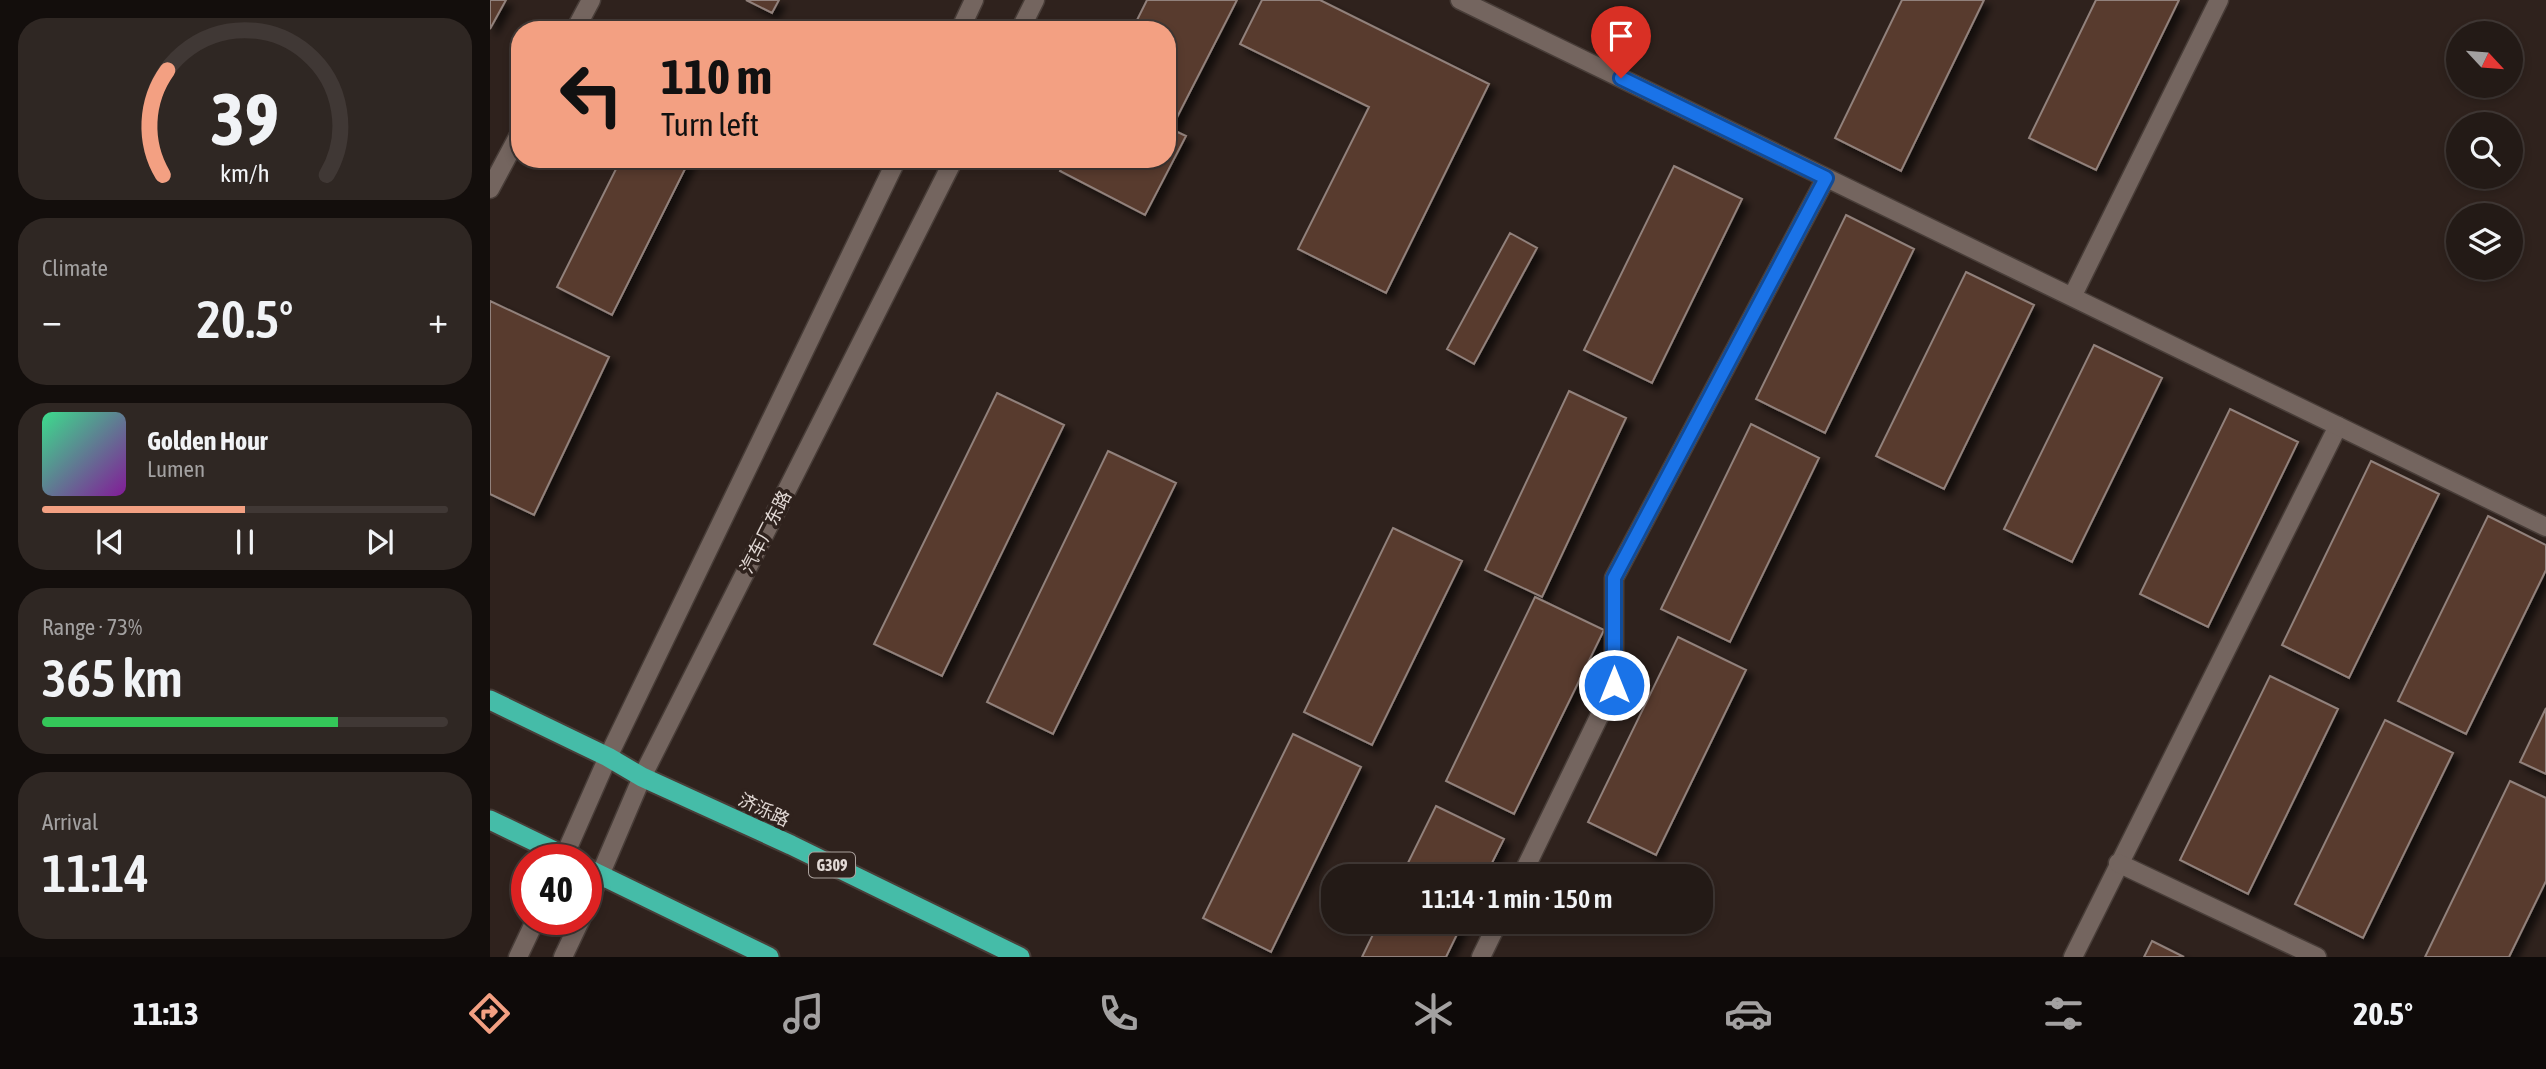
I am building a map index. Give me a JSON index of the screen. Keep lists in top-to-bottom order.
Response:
{
  "streets": {
    "highway": ["济泺路", "G309"],
    "street": ["汽车厂东路"]
  },
  "crossings": [
    ["汽车厂东路", "济泺路"]
  ],
  "north": "bottom right",
  "page": {
    "turn": ["110 m", "Turn left"],
    "tile": [
      "Climate",
      ["Range · 73%", "365 km"],
      ["Arrival", "11:14"]
    ],
    "heat": ["−", "20.5°", "+"],
    "song": ["Golden Hour", "Lumen"],
    "limit": "40",
    "trip": "11:14 · 1 min · 150 m",
    "tabs": ["11:13", "20.5°"],
    "gauge": ["39", "km/h"]
  }
}
